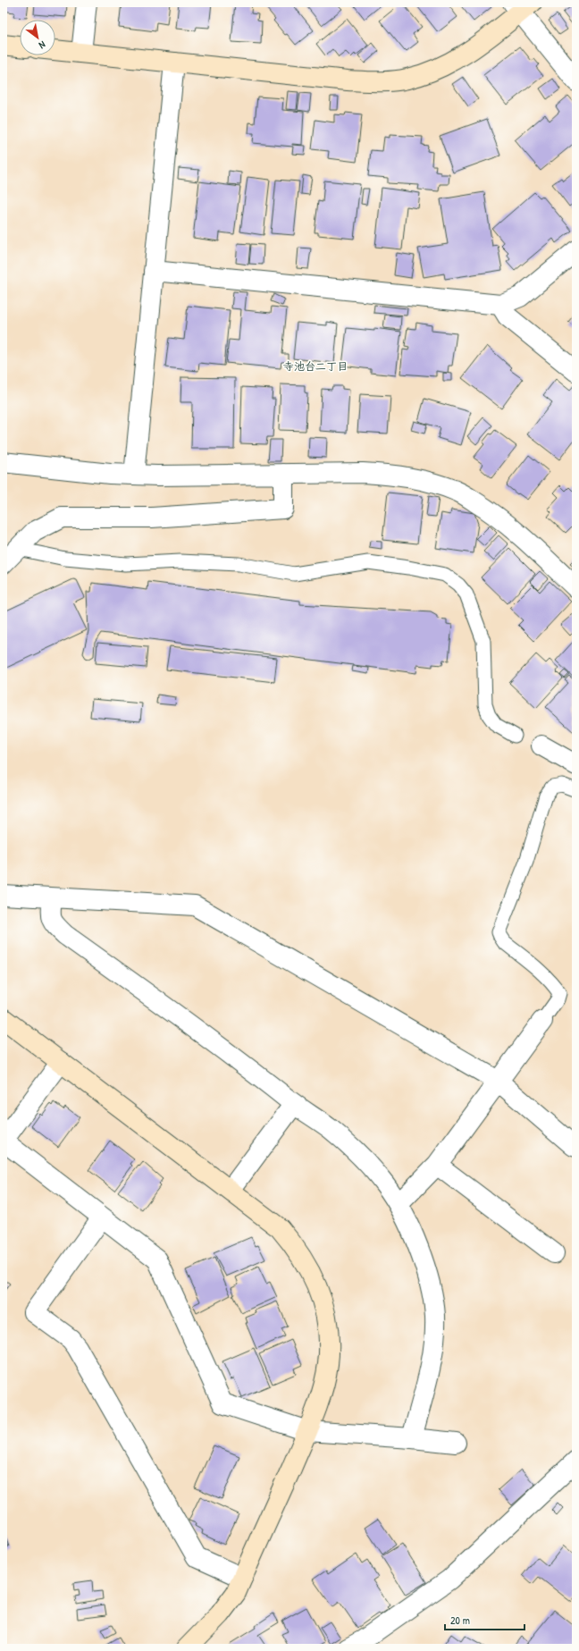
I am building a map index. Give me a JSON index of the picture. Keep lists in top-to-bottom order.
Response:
{
  "districts": ["寺池台二丁目"],
  "scale_bar": "20 m",
  "north": "bottom right"
}
